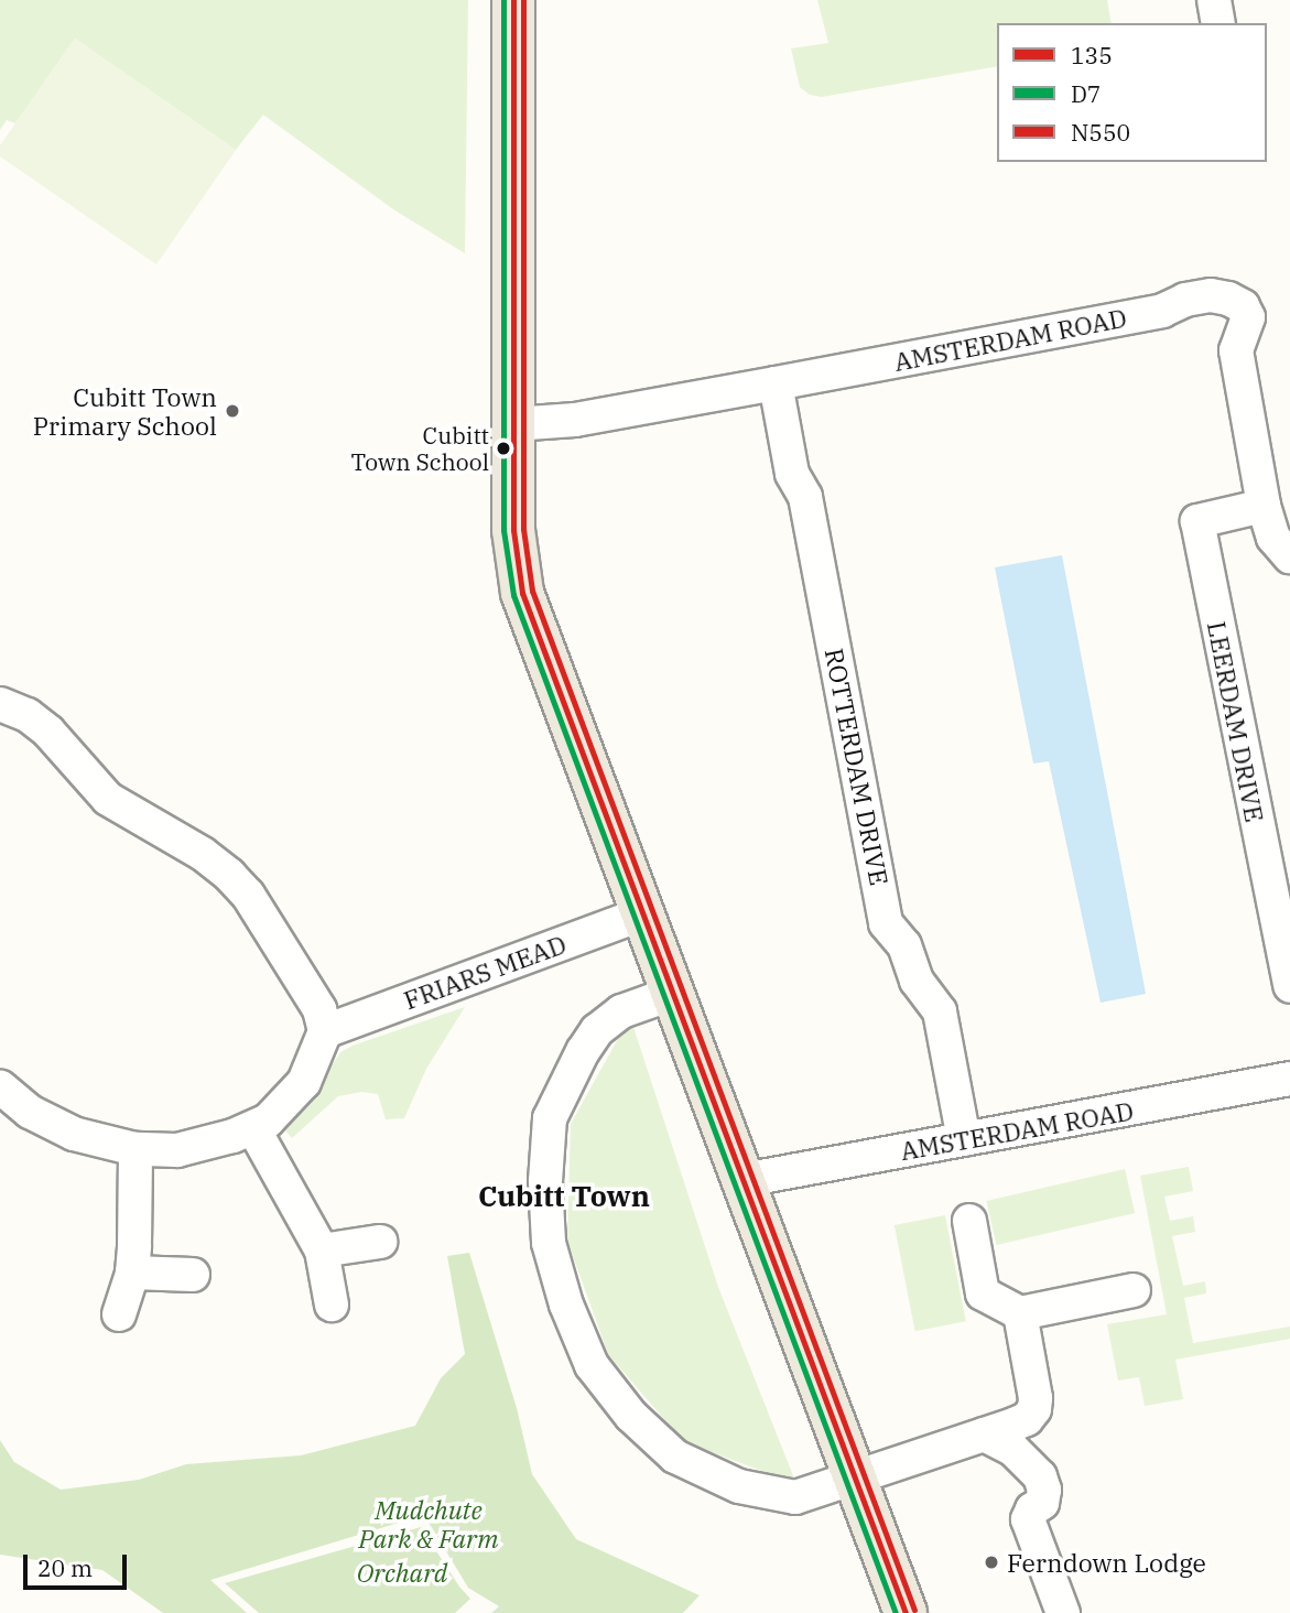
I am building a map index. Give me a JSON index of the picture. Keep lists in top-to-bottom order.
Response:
{
  "streets": {
    "street": [
      "AMSTERDAM ROAD",
      "LEERDAM DRIVE",
      "ROTTERDAM DRIVE",
      "FRIARS MEAD"
    ]
  },
  "crossings": [
    ["AMSTERDAM ROAD", "LEERDAM DRIVE"],
    ["AMSTERDAM ROAD", "ROTTERDAM DRIVE"]
  ],
  "districts": ["Cubitt Town"],
  "parks": ["Mudchute Park & Farm", "Orchard"],
  "places": ["Cubitt Town Primary School", "Cubitt Town School", "Ferndown Lodge"],
  "lines": ["transit line 135", "transit line D7", "transit line N550"],
  "legend": ["135", "D7", "N550"],
  "scale_bar": "20 m"
}
